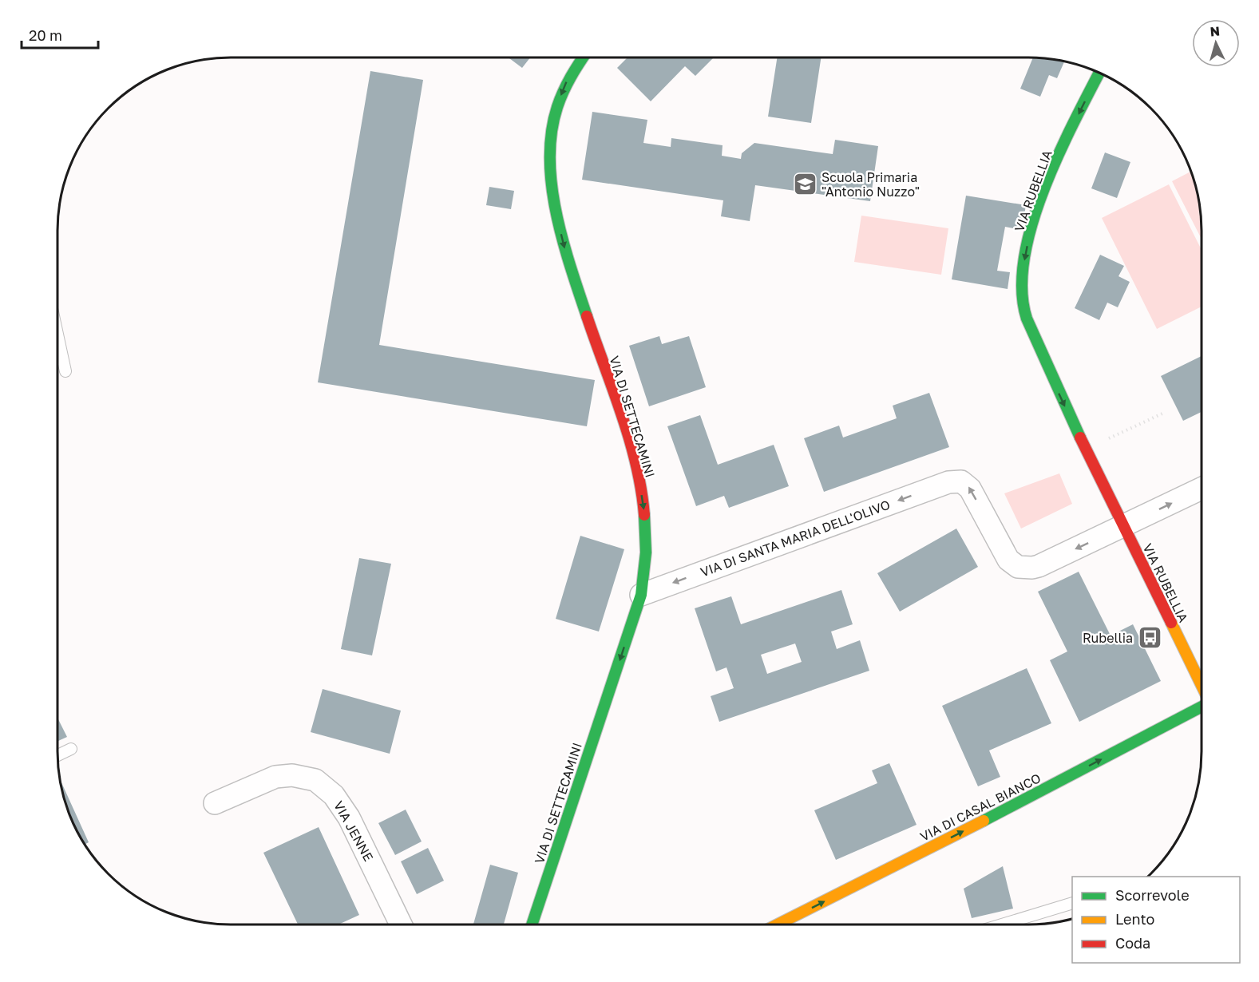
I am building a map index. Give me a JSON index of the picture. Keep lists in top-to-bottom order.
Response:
{
  "streets": {
    "street": [
      "VIA RUBELLIA",
      "VIA DI SETTECAMINI",
      "VIA DI SANTA MARIA DELL'OLIVO",
      "VIA DI CASAL BIANCO",
      "VIA JENNE"
    ]
  },
  "crossings": [
    ["VIA RUBELLIA", "VIA DI SANTA MARIA DELL'OLIVO"],
    ["VIA DI SETTECAMINI", "VIA DI SANTA MARIA DELL'OLIVO"]
  ],
  "one_way": [
    "VIA RUBELLIA",
    "VIA DI SETTECAMINI",
    "VIA DI SANTA MARIA DELL'OLIVO",
    "VIA DI CASAL BIANCO"
  ],
  "places": {
    "school or university": ["Scuola Primaria \"Antonio Nuzzo\""],
    "bus stop": ["Rubellia"]
  },
  "legend": ["Scorrevole", "Lento", "Coda"],
  "scale_bar": "20 m",
  "north": "top"
}
